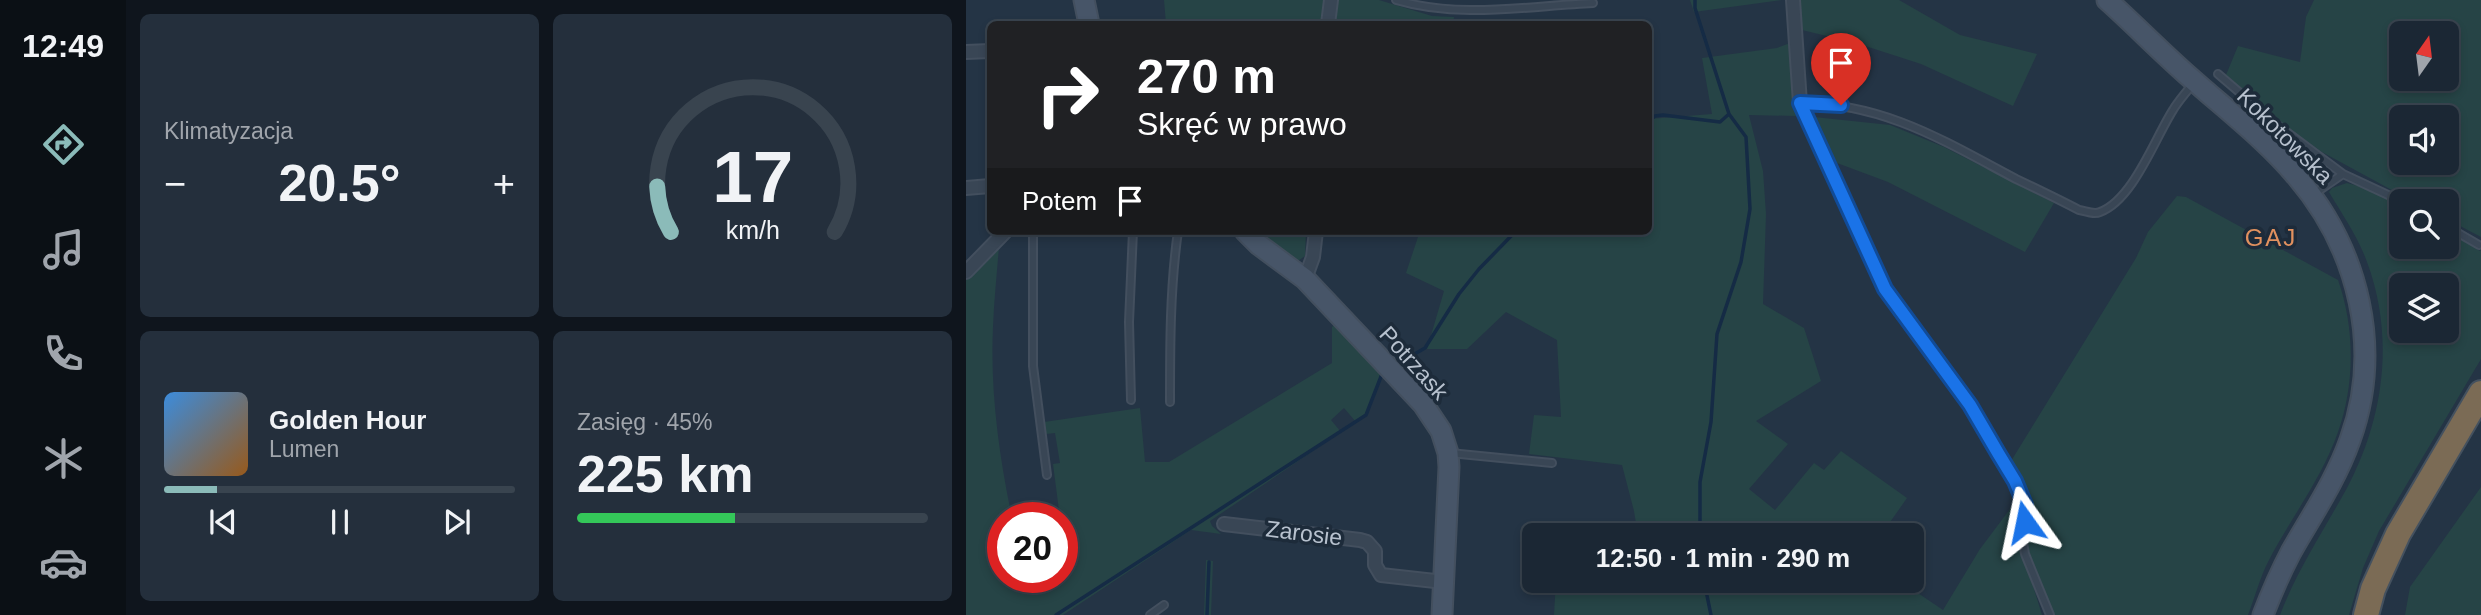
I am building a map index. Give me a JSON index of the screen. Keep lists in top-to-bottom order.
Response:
{
  "streets": {
    "street": ["Kokotowska", "Potrzask", "Zarosie"]
  },
  "crossings": [
    ["Potrzask", "Zarosie"]
  ],
  "districts": ["GAJ"],
  "north": "top",
  "page": {
    "tabs": "12:49",
    "tile": [
      "Klimatyzacja",
      ["Zasięg · 45%", "225 km"]
    ],
    "turn": ["270 m", "Skręć w prawo"],
    "heat": ["−", "20.5°", "+"],
    "then": "Potem",
    "song": ["Golden Hour", "Lumen"],
    "limit": "20",
    "trip": "12:50 · 1 min · 290 m",
    "gauge": ["17", "km/h"]
  }
}
